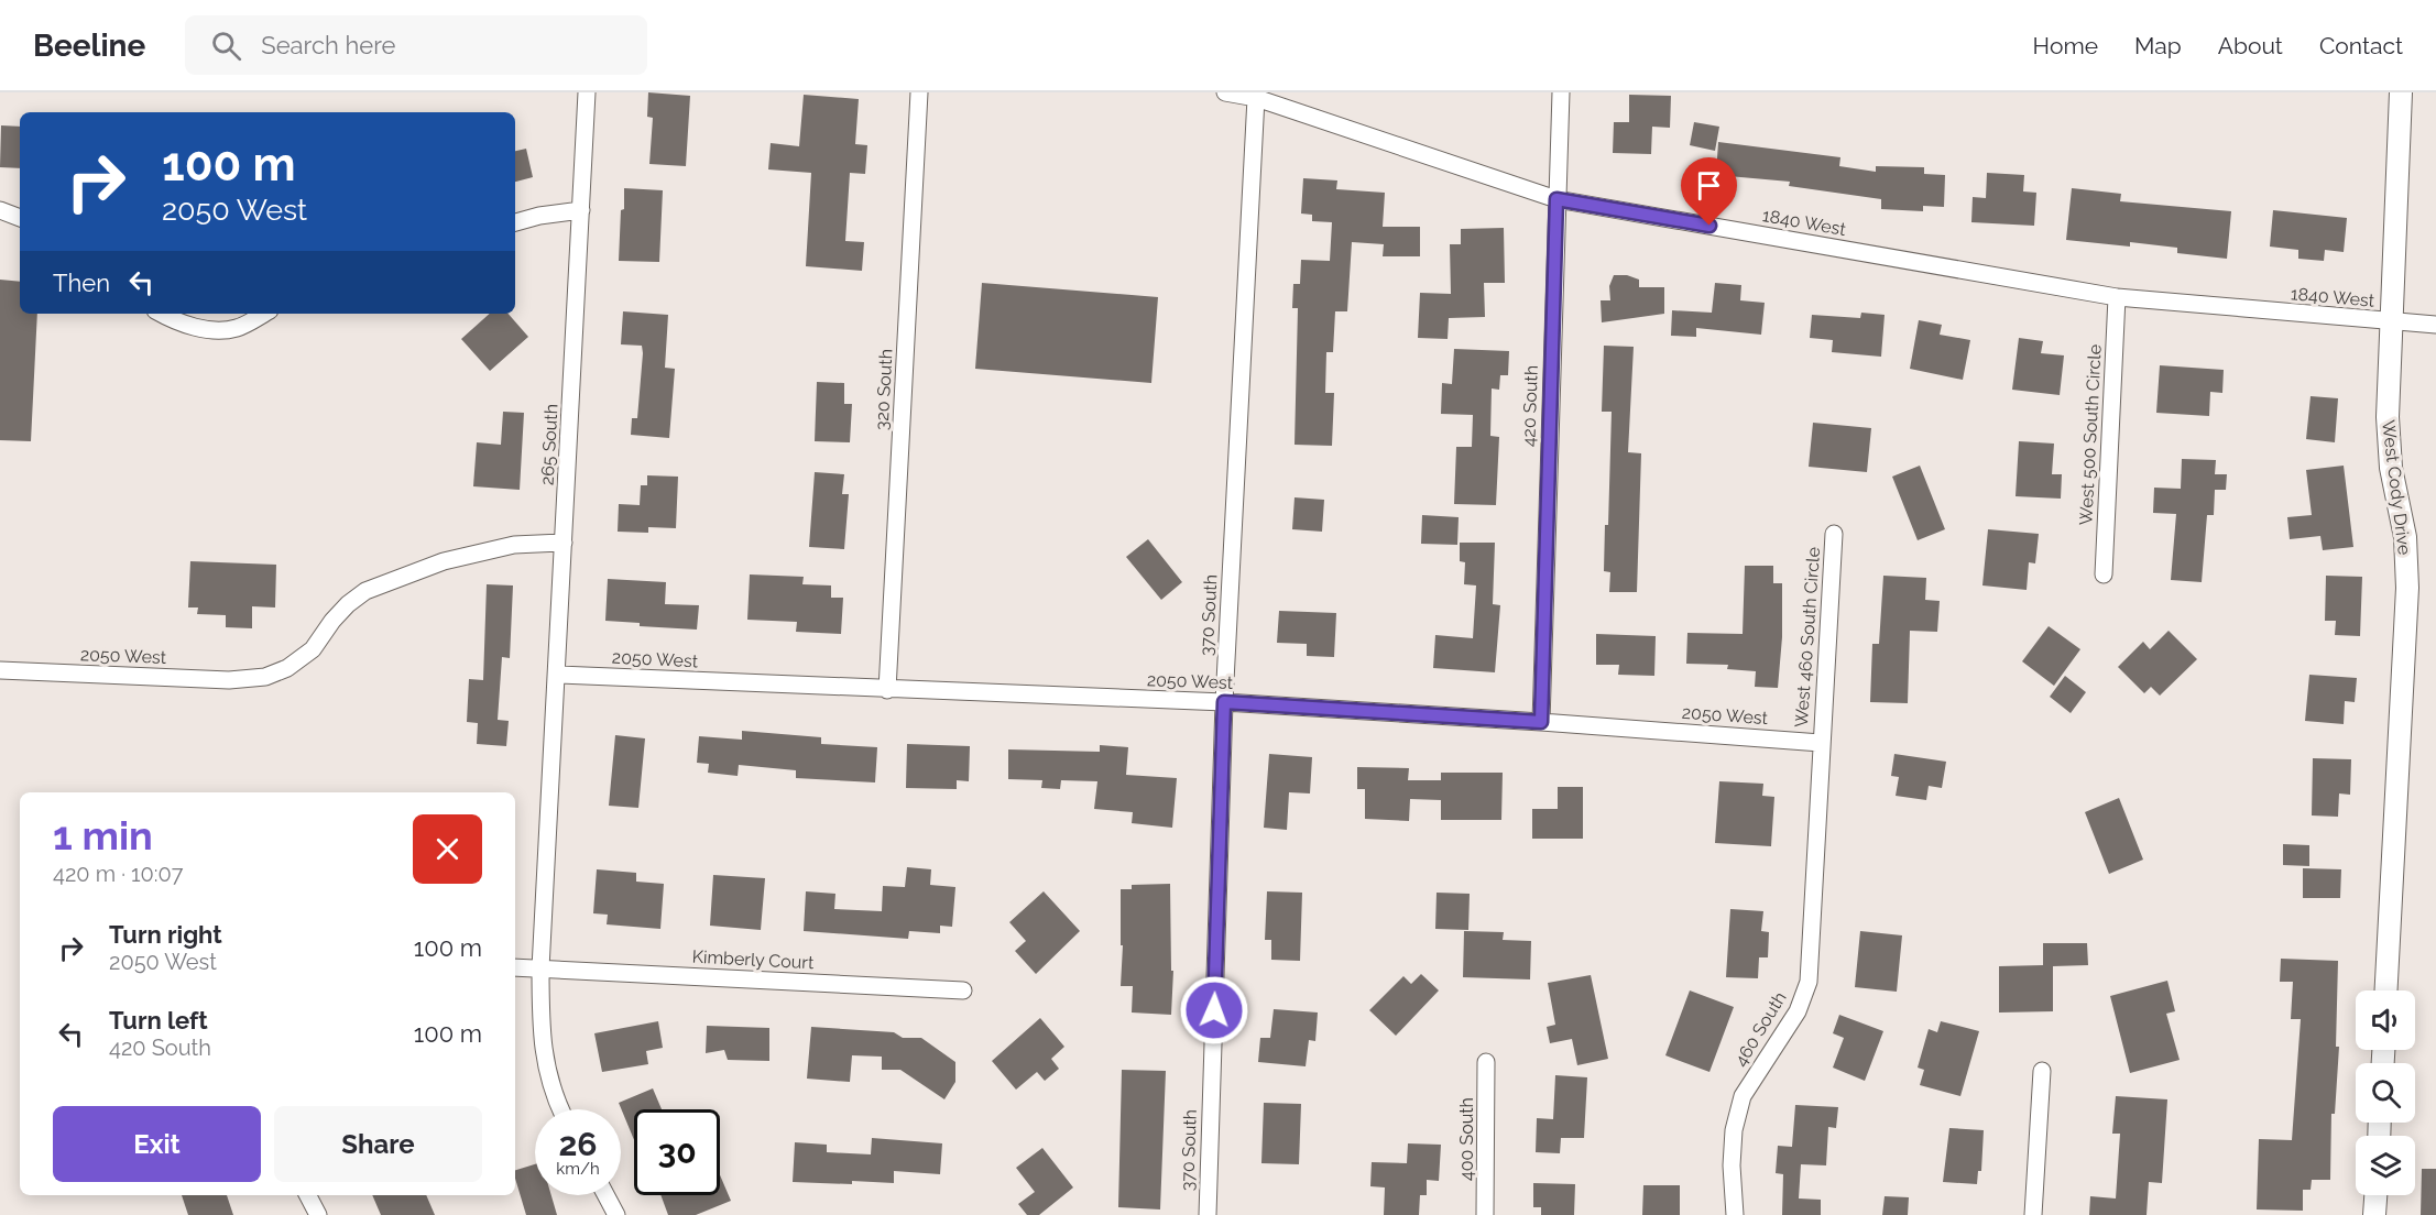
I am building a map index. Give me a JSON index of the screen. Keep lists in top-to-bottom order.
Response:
{
  "streets": {
    "street": [
      "1840 West",
      "320 South",
      "420 South",
      "West 500 South Circle",
      "265 South",
      "West Cody Drive",
      "370 South",
      "West 460 South Circle",
      "2050 West",
      "Kimberly Court",
      "460 South",
      "400 South"
    ]
  },
  "crossings": [
    ["1840 West", "420 South"],
    ["1840 West", "West 500 South Circle"],
    ["1840 West", "West Cody Drive"],
    ["1840 West", "370 South"],
    ["320 South", "2050 West"],
    ["420 South", "2050 West"],
    ["265 South", "2050 West"],
    ["265 South", "Kimberly Court"],
    ["370 South", "2050 West"],
    ["West 460 South Circle", "2050 West"],
    ["West 460 South Circle", "460 South"],
    ["2050 West", "460 South"]
  ],
  "page": {
    "header": "Beeline",
    "search": "Search here",
    "nav": [
      "Home",
      "Map",
      "About",
      "Contact"
    ],
    "turn": ["100 m", "2050 West"],
    "then": "Then",
    "heading": ["1 min", "420 m · 10:07"],
    "list": [
      {
        "name": "Turn right",
        "note": "2050 West",
        "value": "100 m"
      },
      {
        "name": "Turn left",
        "note": "420 South",
        "value": "100 m"
      }
    ],
    "buttons": ["Exit", "Share"],
    "speed": "26 km/h",
    "limit": "30"
  }
}
